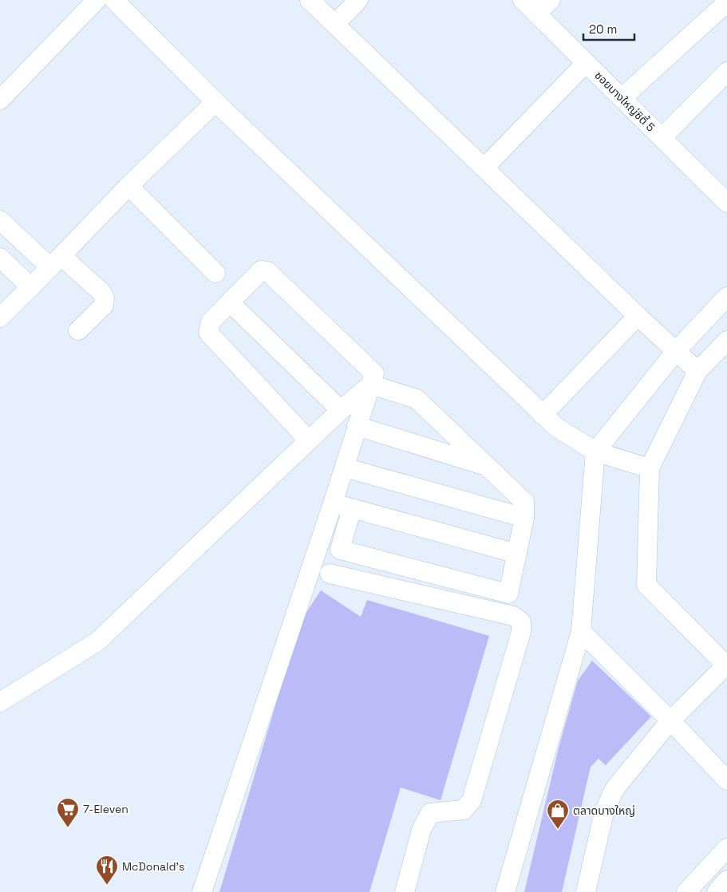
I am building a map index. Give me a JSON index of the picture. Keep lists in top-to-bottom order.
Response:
{
  "streets": {
    "street": ["ซอยบางใหญ่ซิตี้ 5"]
  },
  "places": {
    "supermarket": ["7-Eleven"],
    "shop": ["ตลาดบางใหญ่"],
    "restaurant": ["McDonald's"]
  },
  "scale_bar": "20 m"
}
